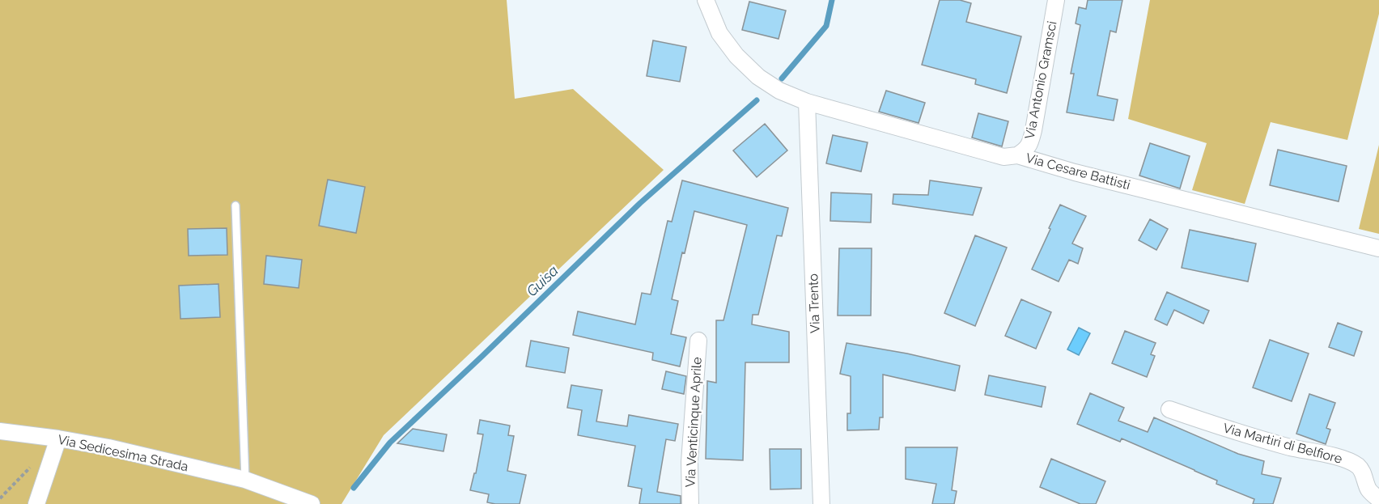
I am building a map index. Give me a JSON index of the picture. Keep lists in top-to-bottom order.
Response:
{
  "streets": {
    "street": [
      "Via Antonio Gramsci",
      "Via Cesare Battisti",
      "Via Trento",
      "Via Venticinque Aprile",
      "Via Martiri di Belfiore",
      "Via Sedicesima Strada"
    ]
  },
  "crossings": [
    ["Via Antonio Gramsci", "Via Cesare Battisti"],
    ["Via Cesare Battisti", "Via Trento"]
  ],
  "water": ["Guisa"]
}
